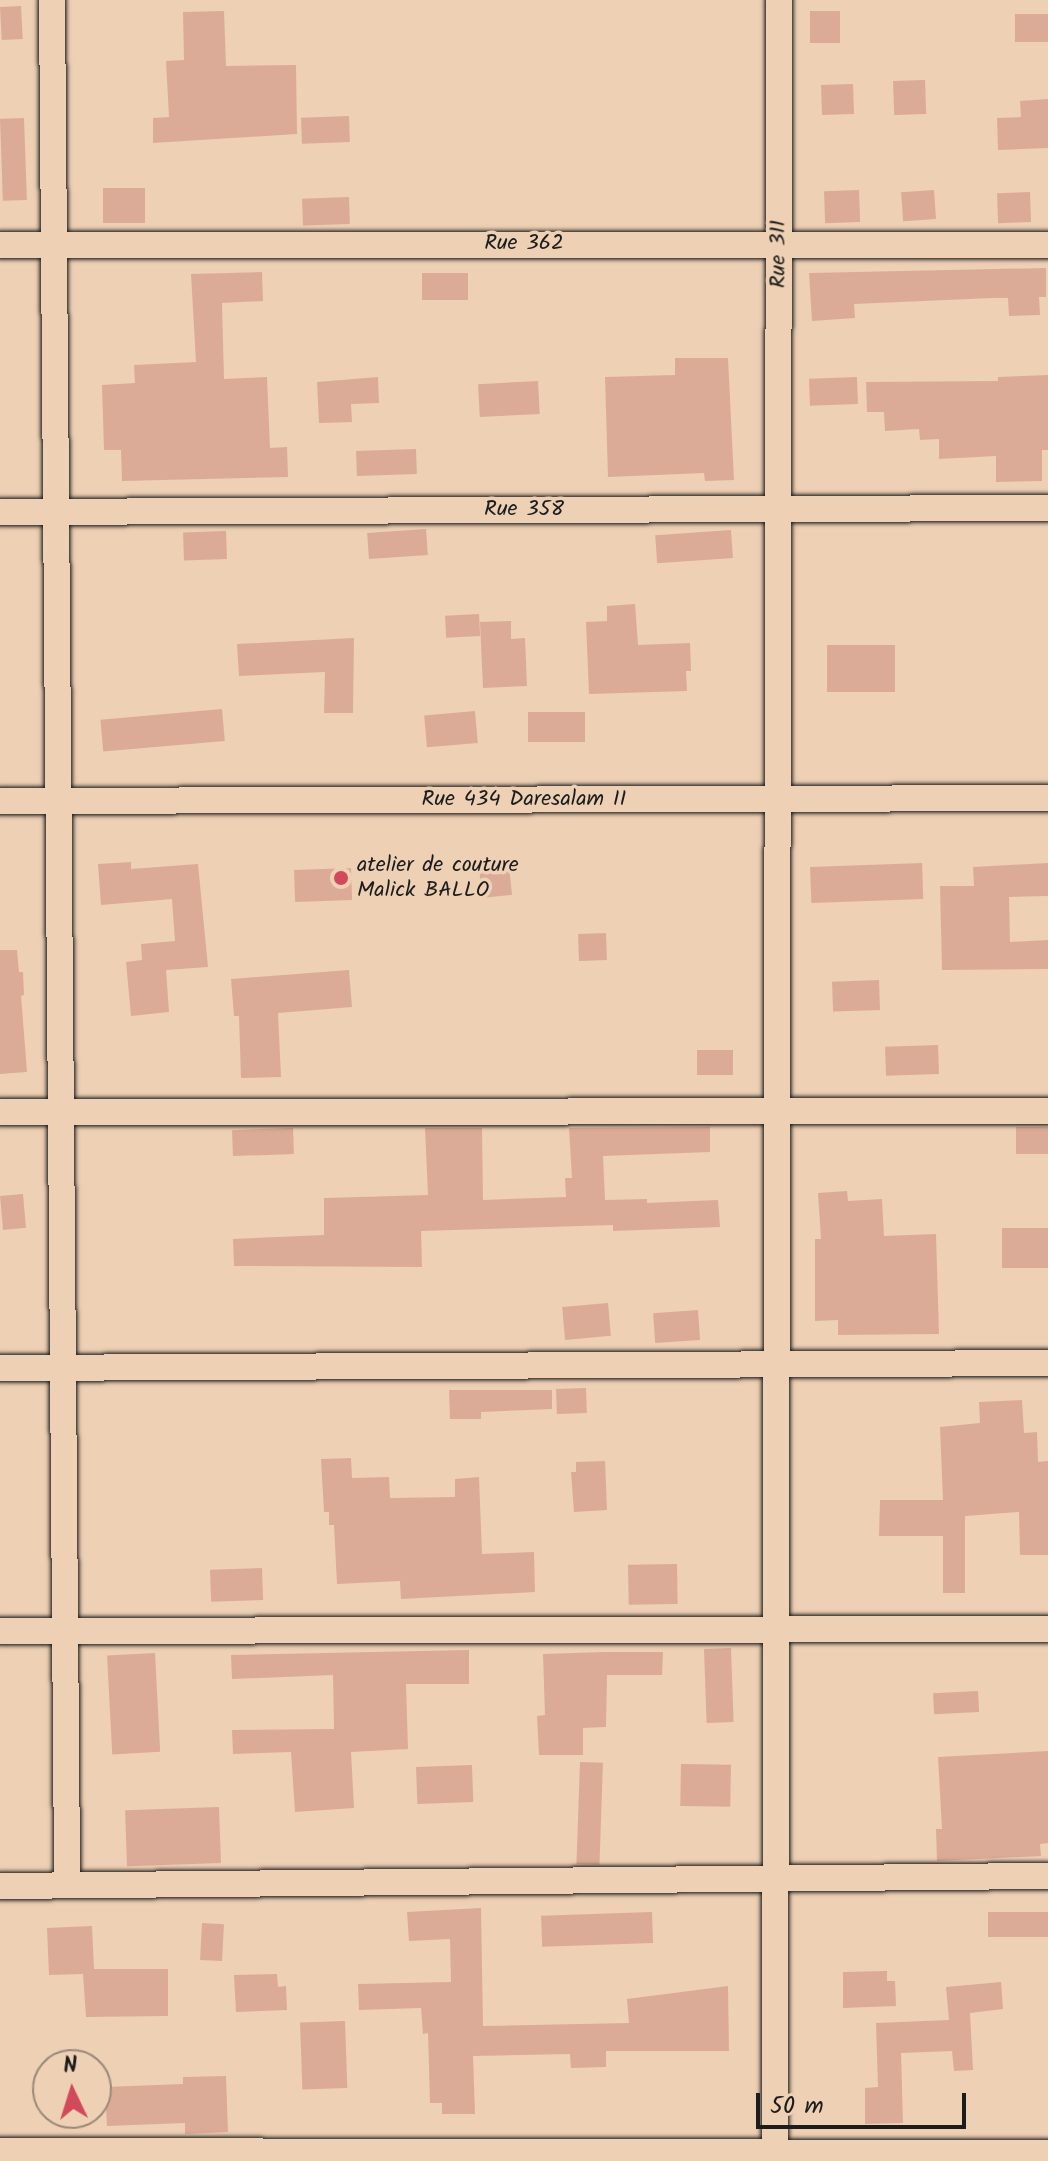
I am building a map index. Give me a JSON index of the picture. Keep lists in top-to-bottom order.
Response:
{
  "streets": {
    "street": [
      "Rue 362",
      "Rue 311",
      "Rue 358",
      "Rue 434 Daresalam II"
    ]
  },
  "crossings": [
    ["Rue 362", "Rue 311"],
    ["Rue 311", "Rue 358"],
    ["Rue 311", "Rue 434 Daresalam II"]
  ],
  "places": ["atelier de couture Malick BALLO"],
  "scale_bar": "50 m",
  "north": "top"
}
